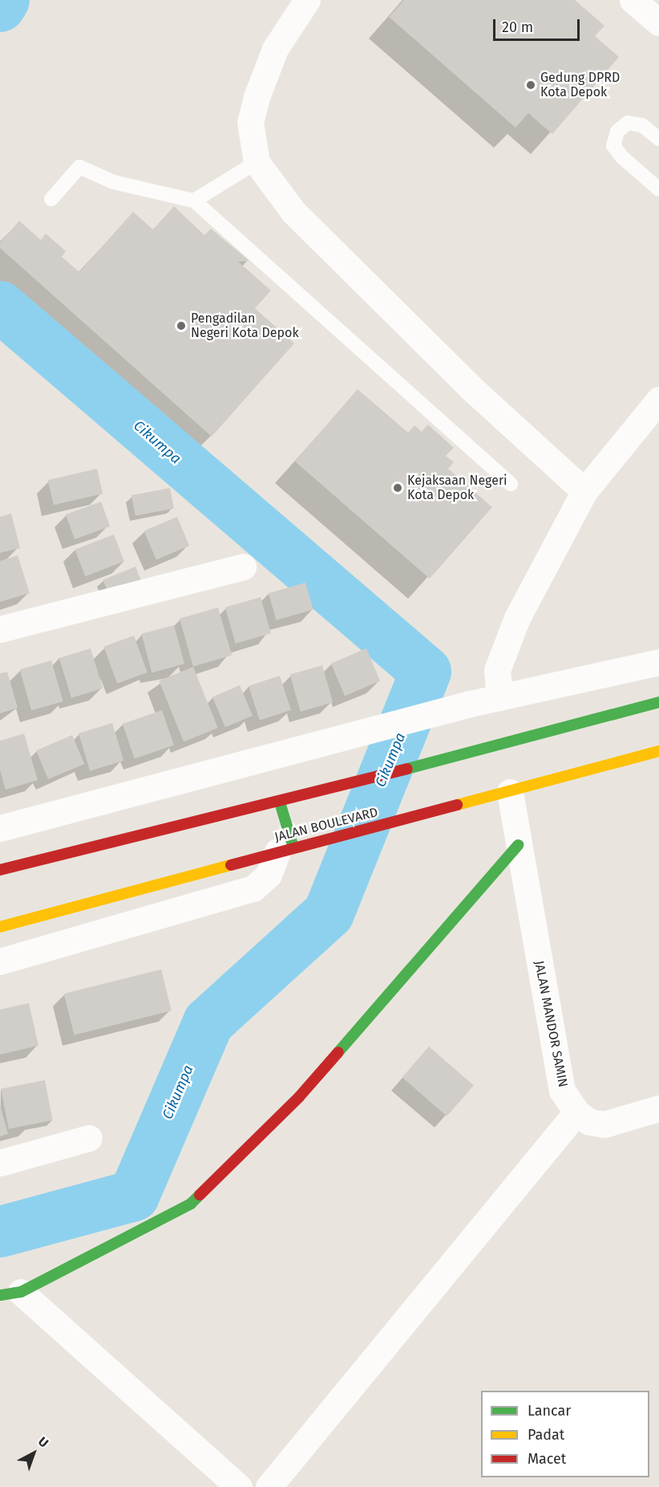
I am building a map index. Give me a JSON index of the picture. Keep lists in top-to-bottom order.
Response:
{
  "streets": {
    "main road": ["JALAN BOULEVARD"],
    "street": ["JALAN MANDOR SAMIN"]
  },
  "crossings": [
    ["JALAN BOULEVARD", "JALAN MANDOR SAMIN"]
  ],
  "water": ["Cikumpa"],
  "places": ["Gedung DPRD Kota Depok", "Pengadilan Negeri Kota Depok", "Kejaksaan Negeri Kota Depok"],
  "legend": ["Lancar", "Padat", "Macet"],
  "scale_bar": "20 m",
  "north": "top right"
}
